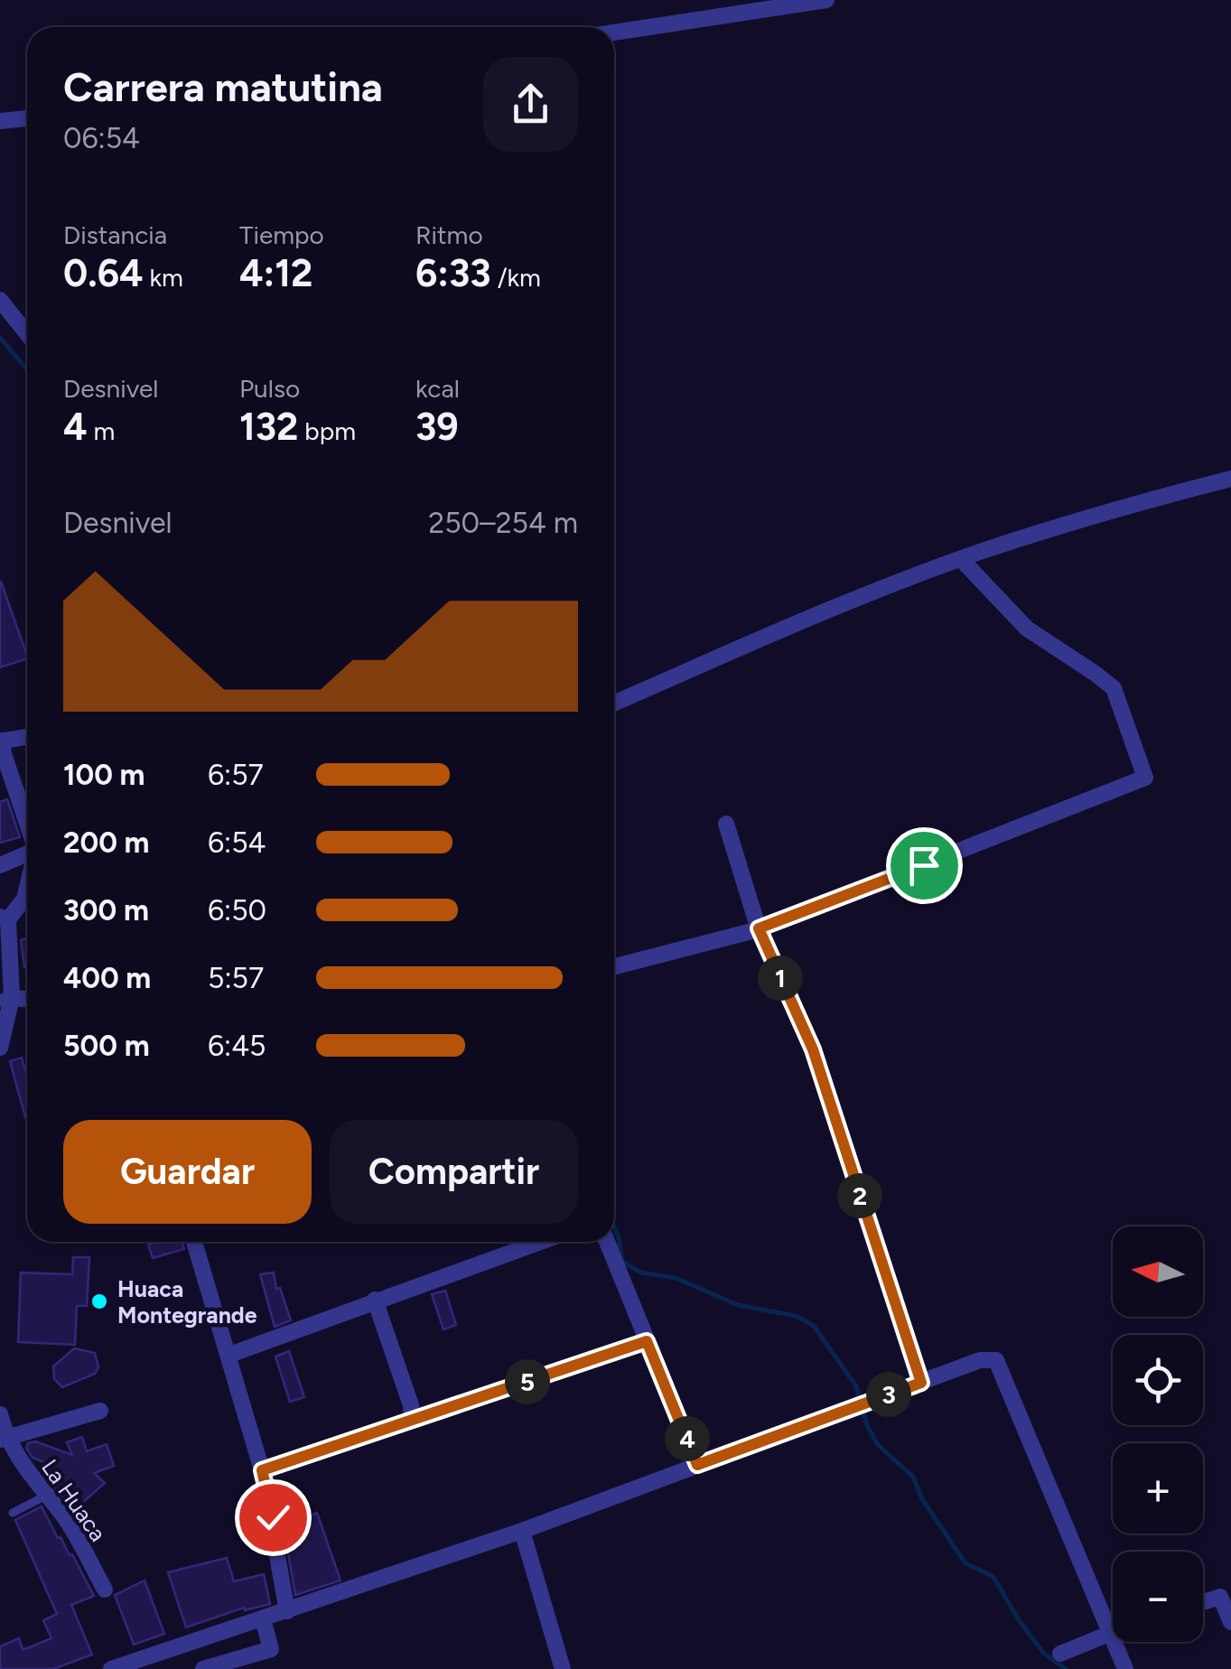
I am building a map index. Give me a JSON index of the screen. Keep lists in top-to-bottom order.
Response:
{
  "streets": {
    "street": ["La Huaca"]
  },
  "places": ["Huaca Montegrande"],
  "north": "left",
  "page": {
    "heading": ["Carrera matutina", "06:54"],
    "stats": [
      ["Distancia", "0.64 km"],
      ["Tiempo", "4:12"],
      ["Ritmo", "6:33 /km"],
      ["Desnivel", "4 m"],
      ["Pulso", "132 bpm"],
      ["kcal", "39"]
    ],
    "chart": ["Desnivel", "250–254 m"],
    "list": [
      {
        "name": "100 m",
        "note": "6:57"
      },
      {
        "name": "200 m",
        "note": "6:54"
      },
      {
        "name": "300 m",
        "note": "6:50"
      },
      {
        "name": "400 m",
        "note": "5:57"
      },
      {
        "name": "500 m",
        "note": "6:45"
      }
    ],
    "pins": [
      "1",
      "2",
      "5",
      "3",
      "4"
    ],
    "buttons": ["Guardar", "Compartir"],
    "map_buttons": ["+", "−"]
  }
}
